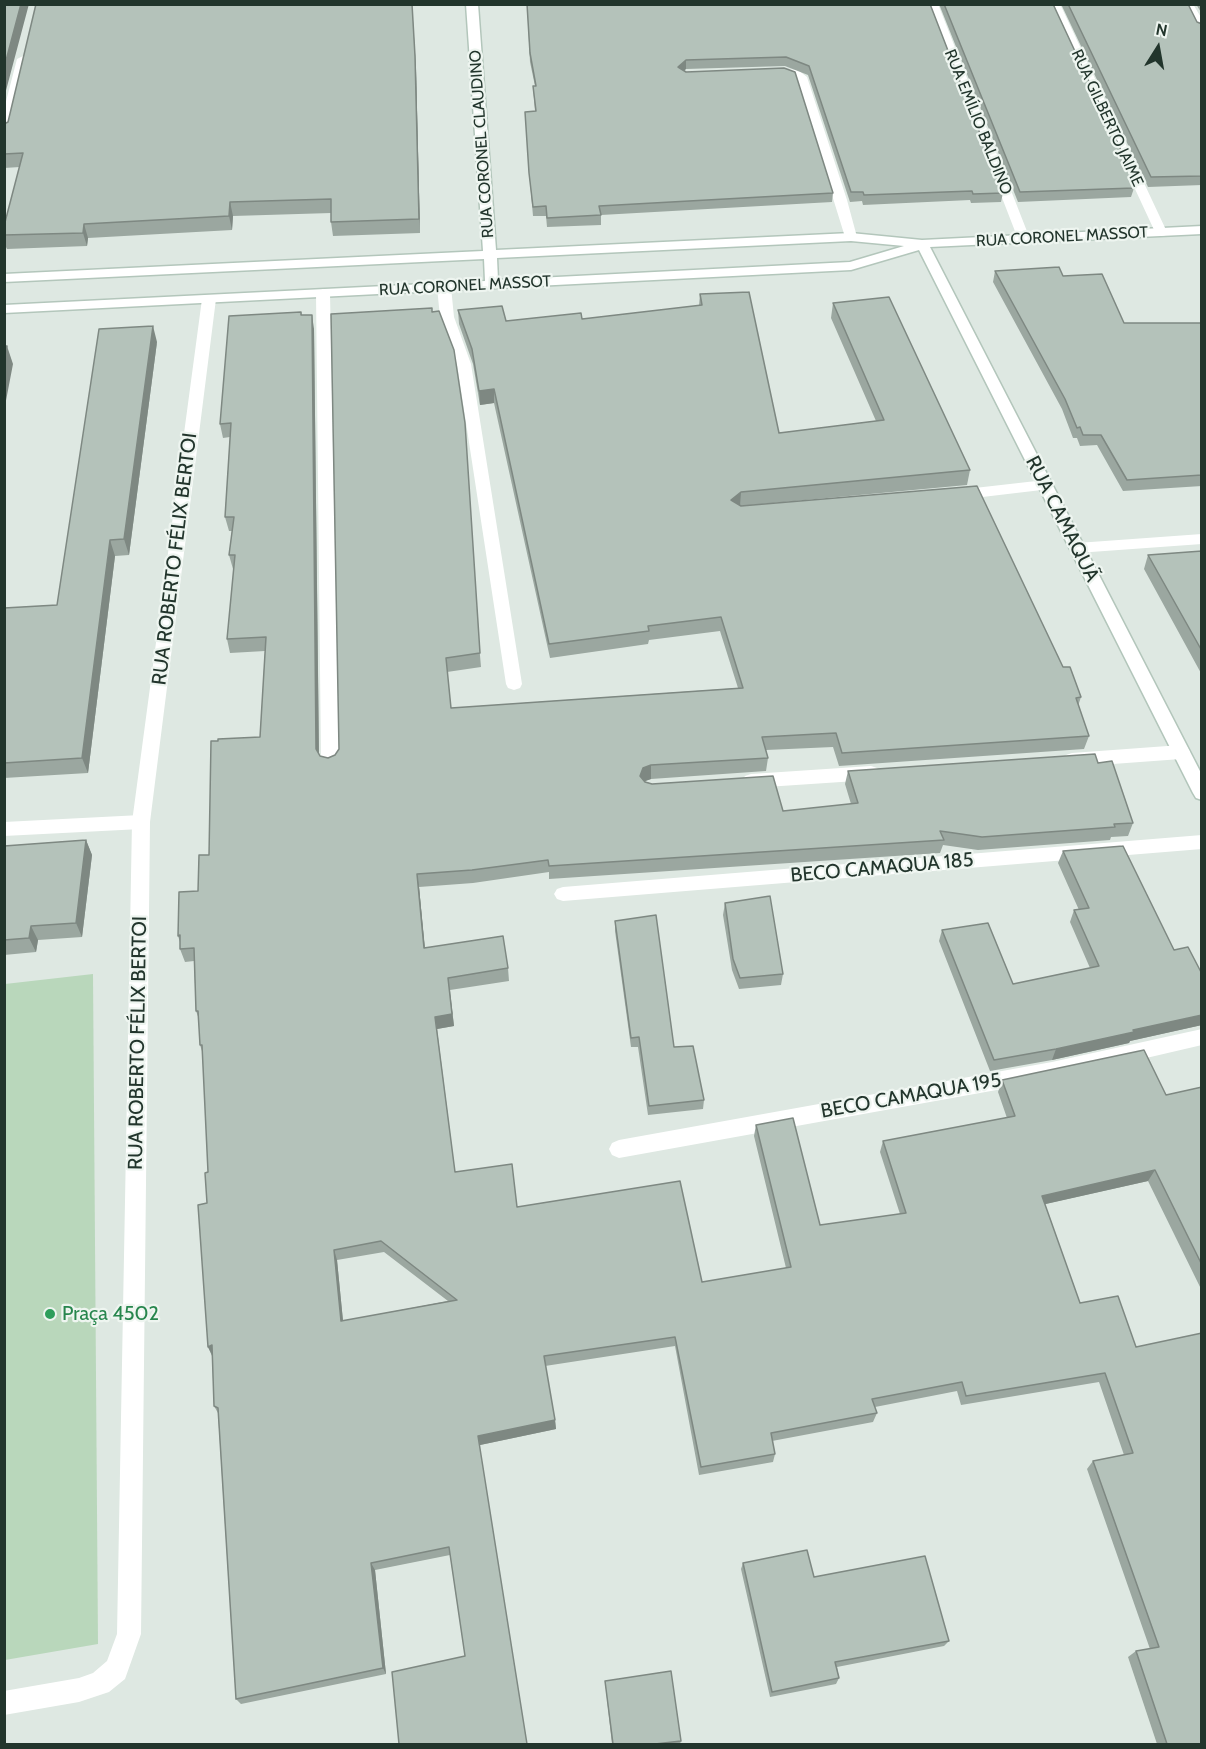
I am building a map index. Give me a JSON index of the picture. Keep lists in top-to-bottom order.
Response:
{
  "streets": {
    "street": [
      "RUA GILBERTO JAIME",
      "RUA EMÍLIO BALDINO",
      "RUA CORONEL CLAUDINO",
      "RUA CORONEL MASSOT",
      "RUA CAMAQUÃ",
      "RUA ROBERTO FÉLIX BERTOI",
      "BECO CAMAQUA 185",
      "BECO CAMAQUA 195"
    ]
  },
  "crossings": [
    ["RUA GILBERTO JAIME", "RUA CORONEL MASSOT"],
    ["RUA EMÍLIO BALDINO", "RUA CORONEL MASSOT"],
    ["RUA CORONEL CLAUDINO", "RUA CORONEL MASSOT"],
    ["RUA CORONEL MASSOT", "RUA CAMAQUÃ"],
    ["RUA CORONEL MASSOT", "RUA ROBERTO FÉLIX BERTOI"]
  ],
  "places": ["Praça 4502"],
  "north": "top"
}
